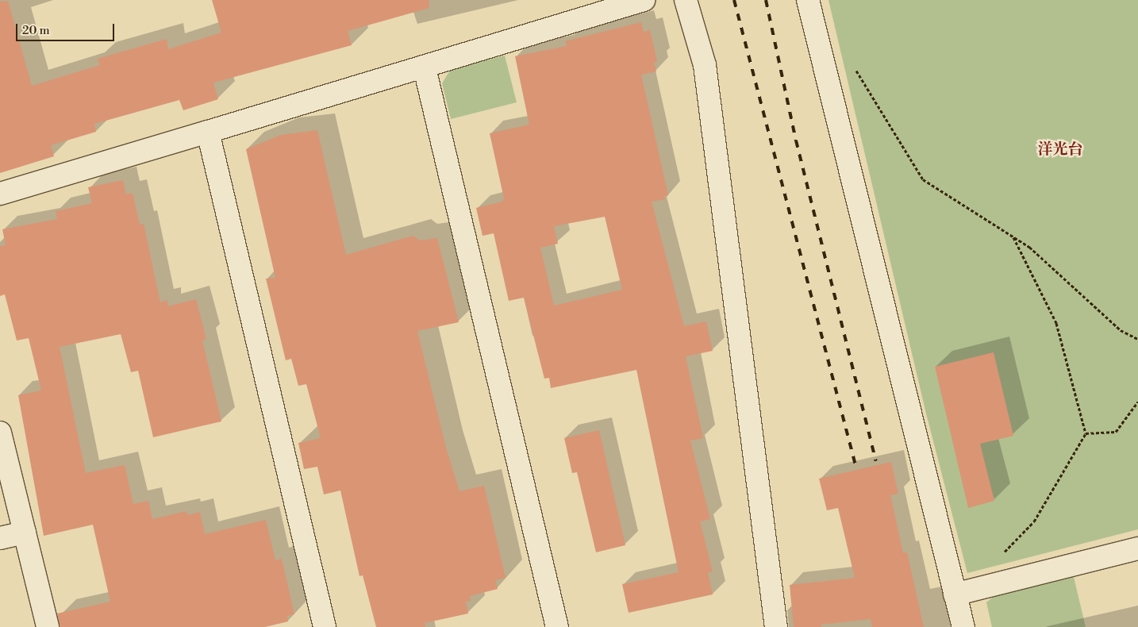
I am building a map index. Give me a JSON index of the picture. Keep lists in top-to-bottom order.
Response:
{
  "districts": ["洋光台"],
  "scale_bar": "20 m"
}
